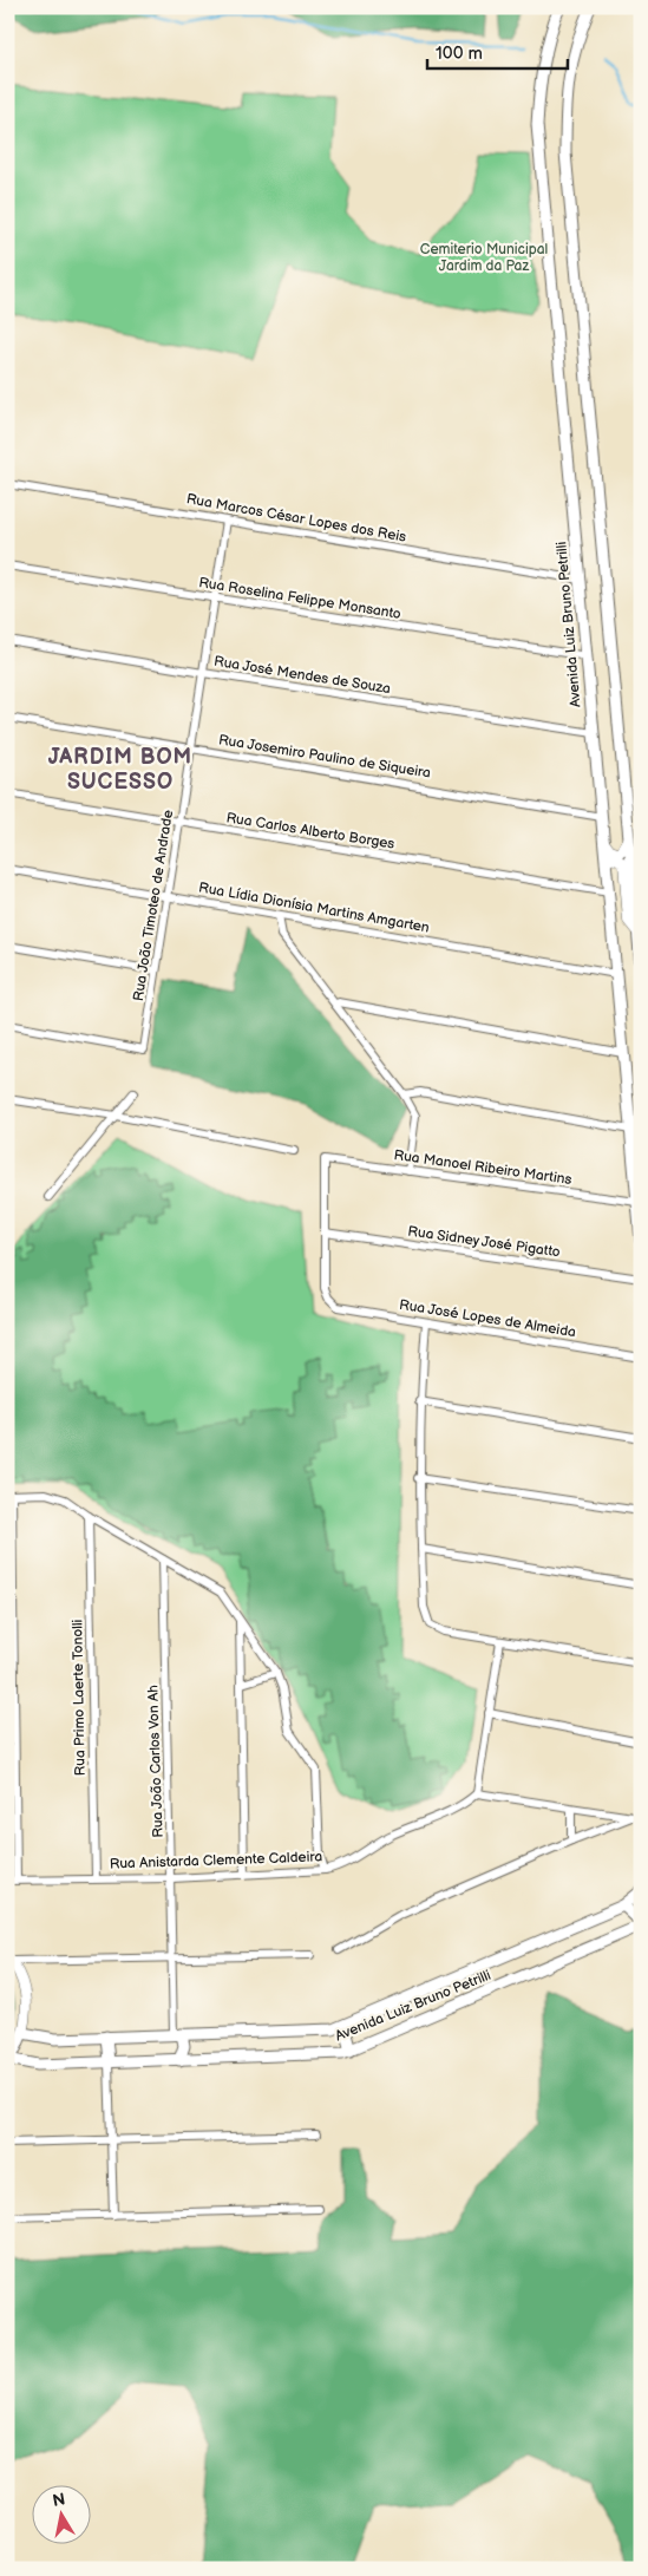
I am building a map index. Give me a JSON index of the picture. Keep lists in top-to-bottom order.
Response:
{
  "streets": {
    "main road": ["Avenida Luiz Bruno Petrilli"],
    "street": [
      "Rua Marcos César Lopes dos Reis",
      "Rua Roselina Felippe Monsanto",
      "Rua José Mendes de Souza",
      "Rua Josemiro Paulino de Siqueira",
      "Rua Carlos Alberto Borges",
      "Rua João Timoteo de Andrade",
      "Rua Lídia Dionísia Martins Amgarten",
      "Rua Manoel Ribeiro Martins",
      "Rua Sidney José Pigatto",
      "Rua José Lopes de Almeida",
      "Rua Primo Laerte Tonolli",
      "Rua João Carlos Von Ah",
      "Rua Anistarda Clemente Caldeira"
    ]
  },
  "crossings": [
    ["Rua Marcos César Lopes dos Reis", "Avenida Luiz Bruno Petrilli"],
    ["Rua Marcos César Lopes dos Reis", "Rua João Timoteo de Andrade"],
    ["Rua Roselina Felippe Monsanto", "Avenida Luiz Bruno Petrilli"],
    ["Rua Roselina Felippe Monsanto", "Rua João Timoteo de Andrade"],
    ["Avenida Luiz Bruno Petrilli", "Rua José Mendes de Souza"],
    ["Avenida Luiz Bruno Petrilli", "Rua Josemiro Paulino de Siqueira"],
    ["Avenida Luiz Bruno Petrilli", "Rua Carlos Alberto Borges"],
    ["Avenida Luiz Bruno Petrilli", "Rua Lídia Dionísia Martins Amgarten"],
    ["Avenida Luiz Bruno Petrilli", "Rua Manoel Ribeiro Martins"],
    ["Avenida Luiz Bruno Petrilli", "Rua João Carlos Von Ah"],
    ["Rua José Mendes de Souza", "Rua João Timoteo de Andrade"],
    ["Rua Josemiro Paulino de Siqueira", "Rua João Timoteo de Andrade"],
    ["Rua Carlos Alberto Borges", "Rua João Timoteo de Andrade"],
    ["Rua João Timoteo de Andrade", "Rua Lídia Dionísia Martins Amgarten"],
    ["Rua Manoel Ribeiro Martins", "Rua Sidney José Pigatto"],
    ["Rua Manoel Ribeiro Martins", "Rua José Lopes de Almeida"],
    ["Rua Sidney José Pigatto", "Rua José Lopes de Almeida"],
    ["Rua Primo Laerte Tonolli", "Rua Anistarda Clemente Caldeira"],
    ["Rua João Carlos Von Ah", "Rua Anistarda Clemente Caldeira"]
  ],
  "districts": ["JARDIM BOM SUCESSO"],
  "parks": ["Cemiterio Municipal Jardim da Paz"],
  "scale_bar": "100 m",
  "north": "top"
}
